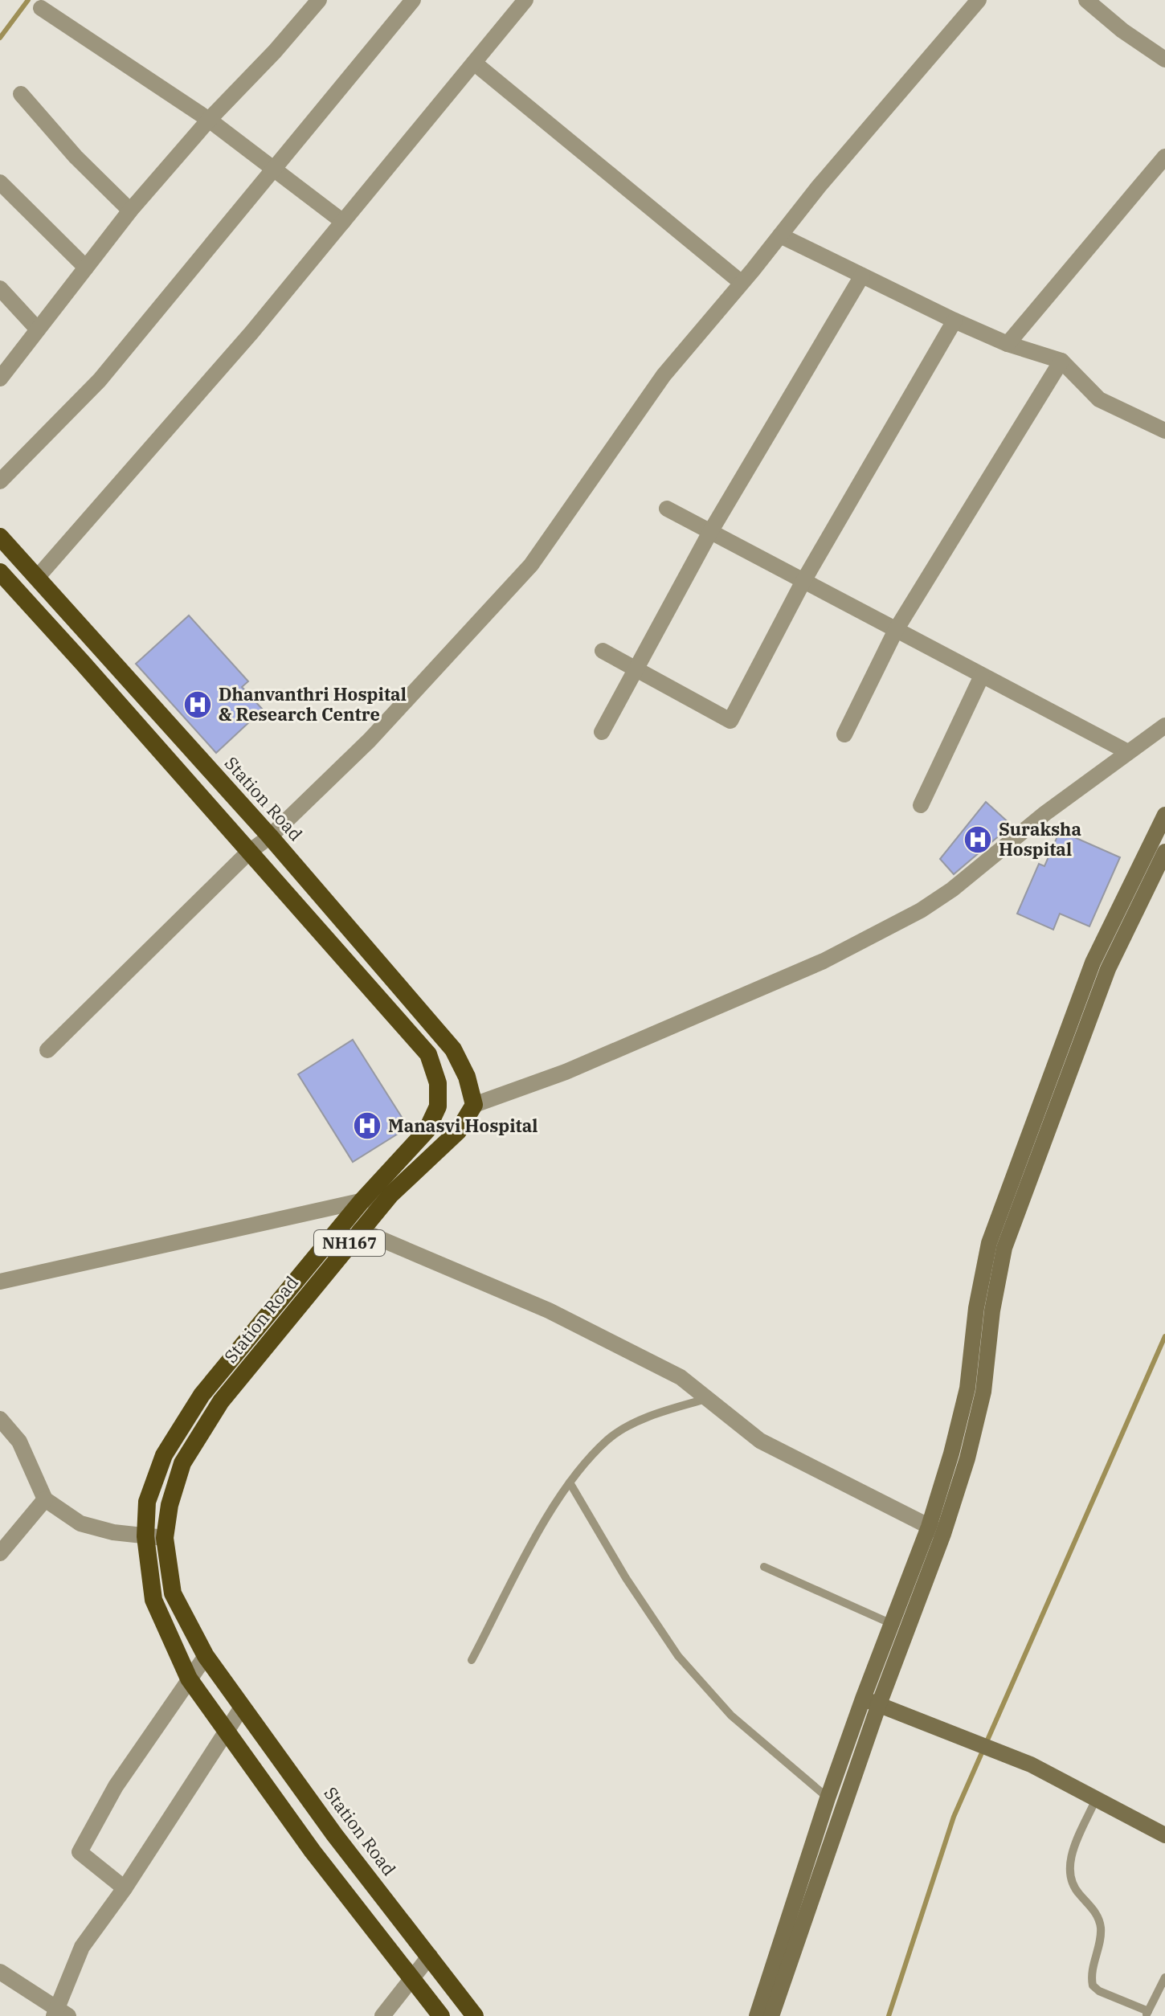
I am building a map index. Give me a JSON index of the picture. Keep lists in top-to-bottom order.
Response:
{
  "streets": {
    "highway": ["Station Road", "NH167"]
  },
  "places": {
    "hospital": ["Dhanvanthri Hospital & Research Centre", "Suraksha Hospital", "Manasvi Hospital"]
  }
}
